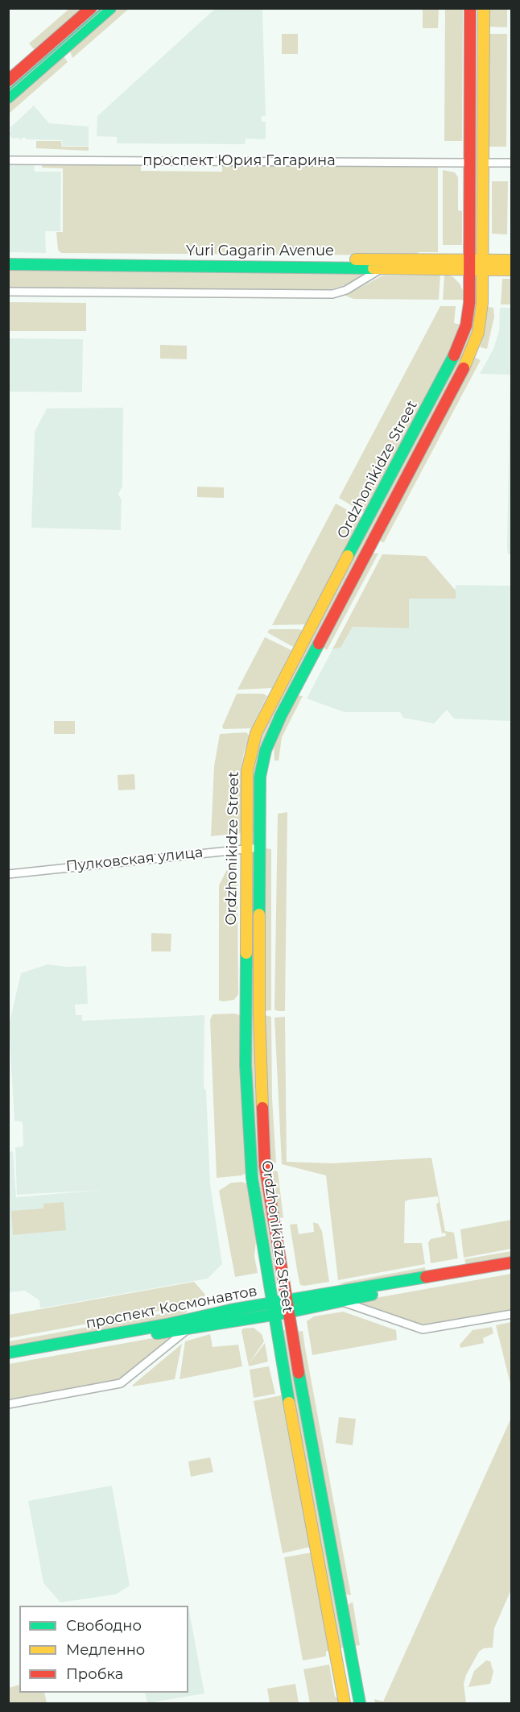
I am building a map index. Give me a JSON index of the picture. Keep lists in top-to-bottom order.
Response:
{
  "streets": {
    "street": [
      "проспект Юрия Гагарина",
      "Yuri Gagarin Avenue",
      "Ordzhonikidze Street",
      "Пулковская улица",
      "проспект Космонавтов"
    ]
  },
  "crossings": [
    ["проспект Юрия Гагарина", "Ordzhonikidze Street"],
    ["Yuri Gagarin Avenue", "Ordzhonikidze Street"],
    ["Ordzhonikidze Street", "Пулковская улица"],
    ["Ordzhonikidze Street", "проспект Космонавтов"]
  ],
  "legend": ["Свободно", "Медленно", "Пробка"]
}
